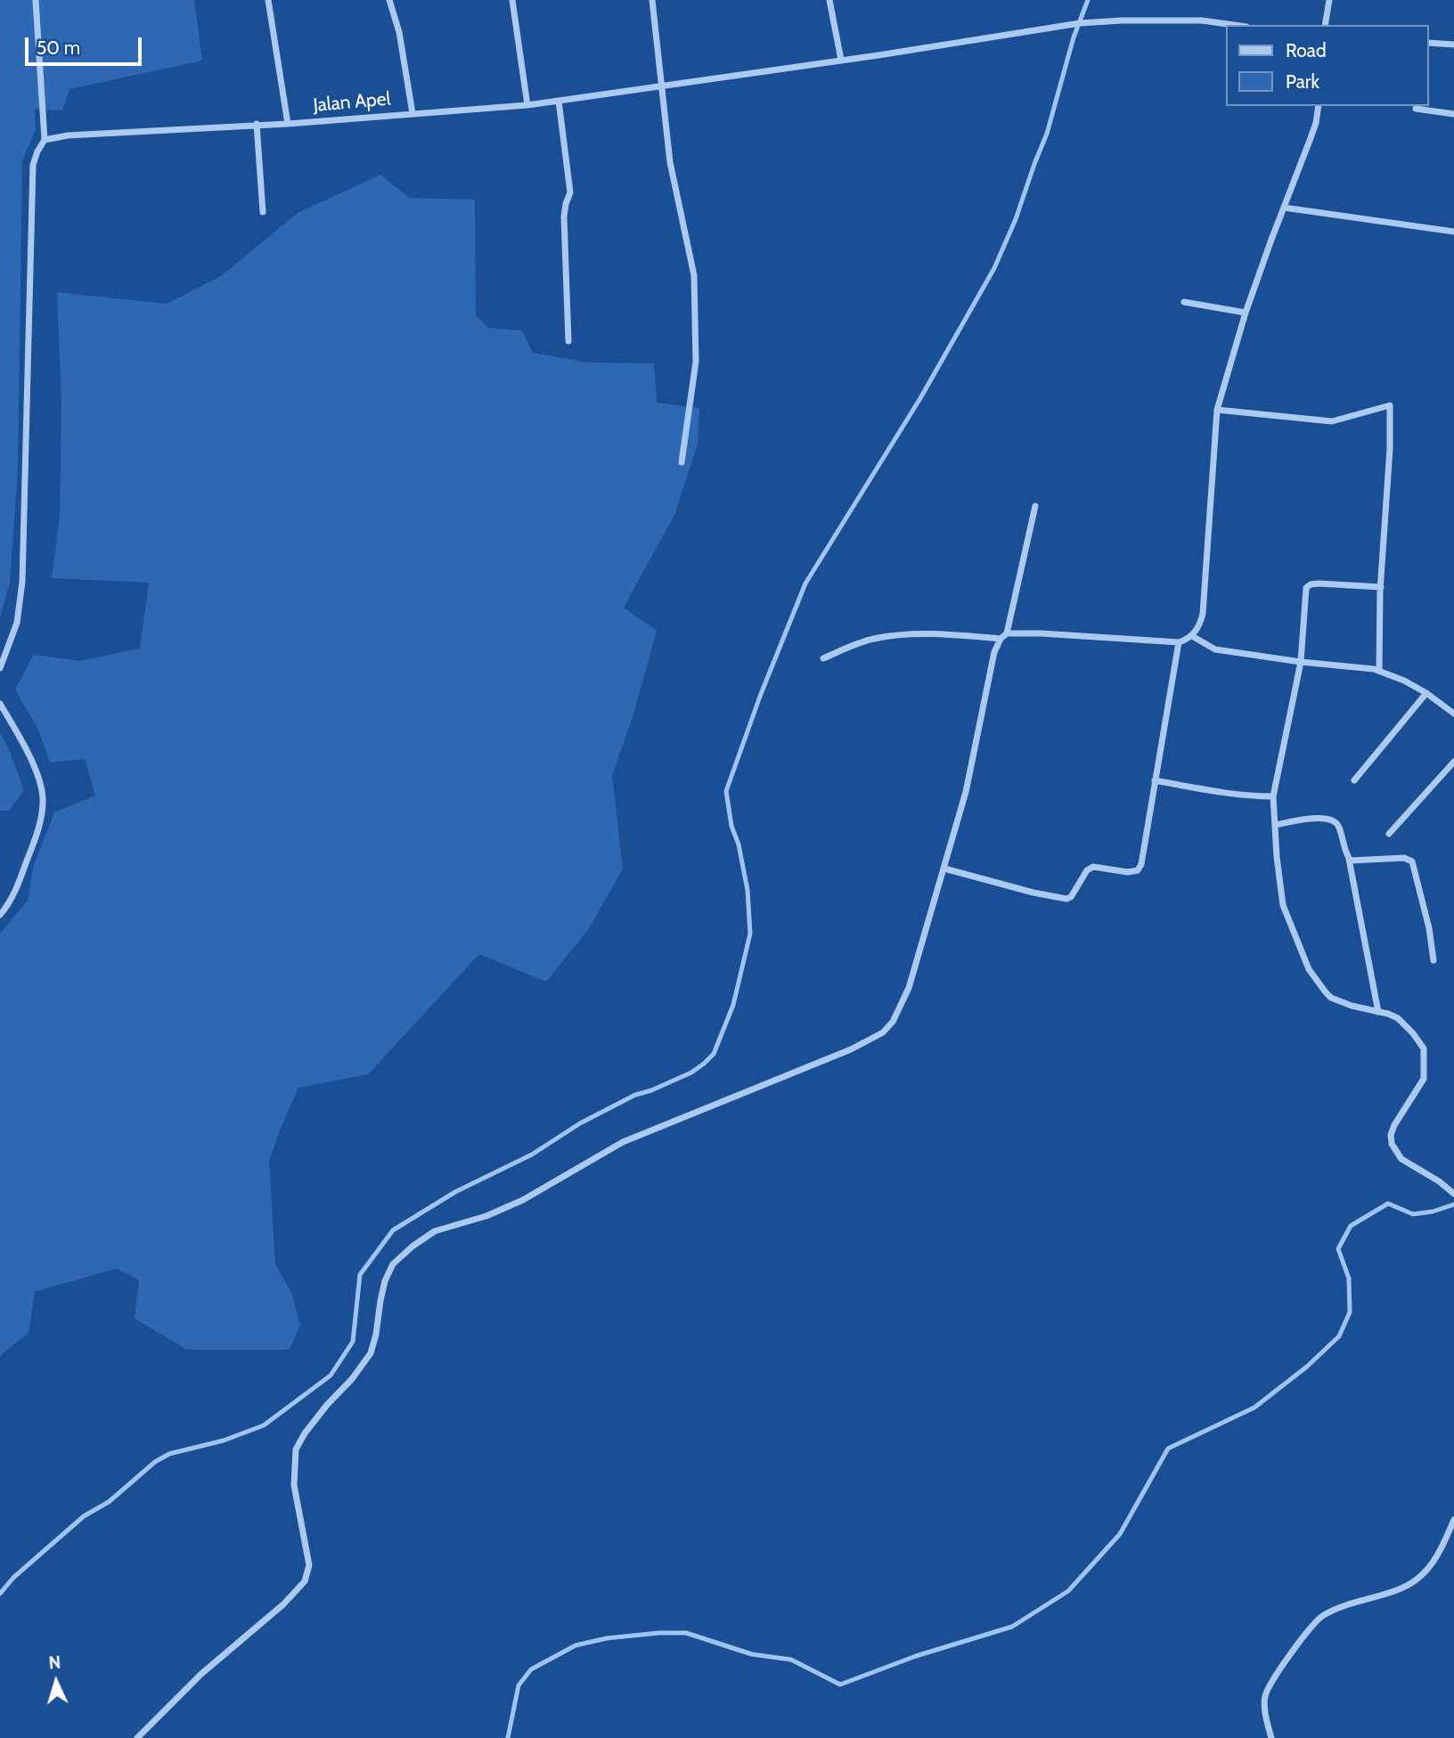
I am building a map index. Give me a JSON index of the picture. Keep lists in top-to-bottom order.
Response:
{
  "streets": {
    "street": ["Jalan Apel"]
  },
  "legend": ["Road", "Park"],
  "scale_bar": "50 m",
  "north": "top"
}
